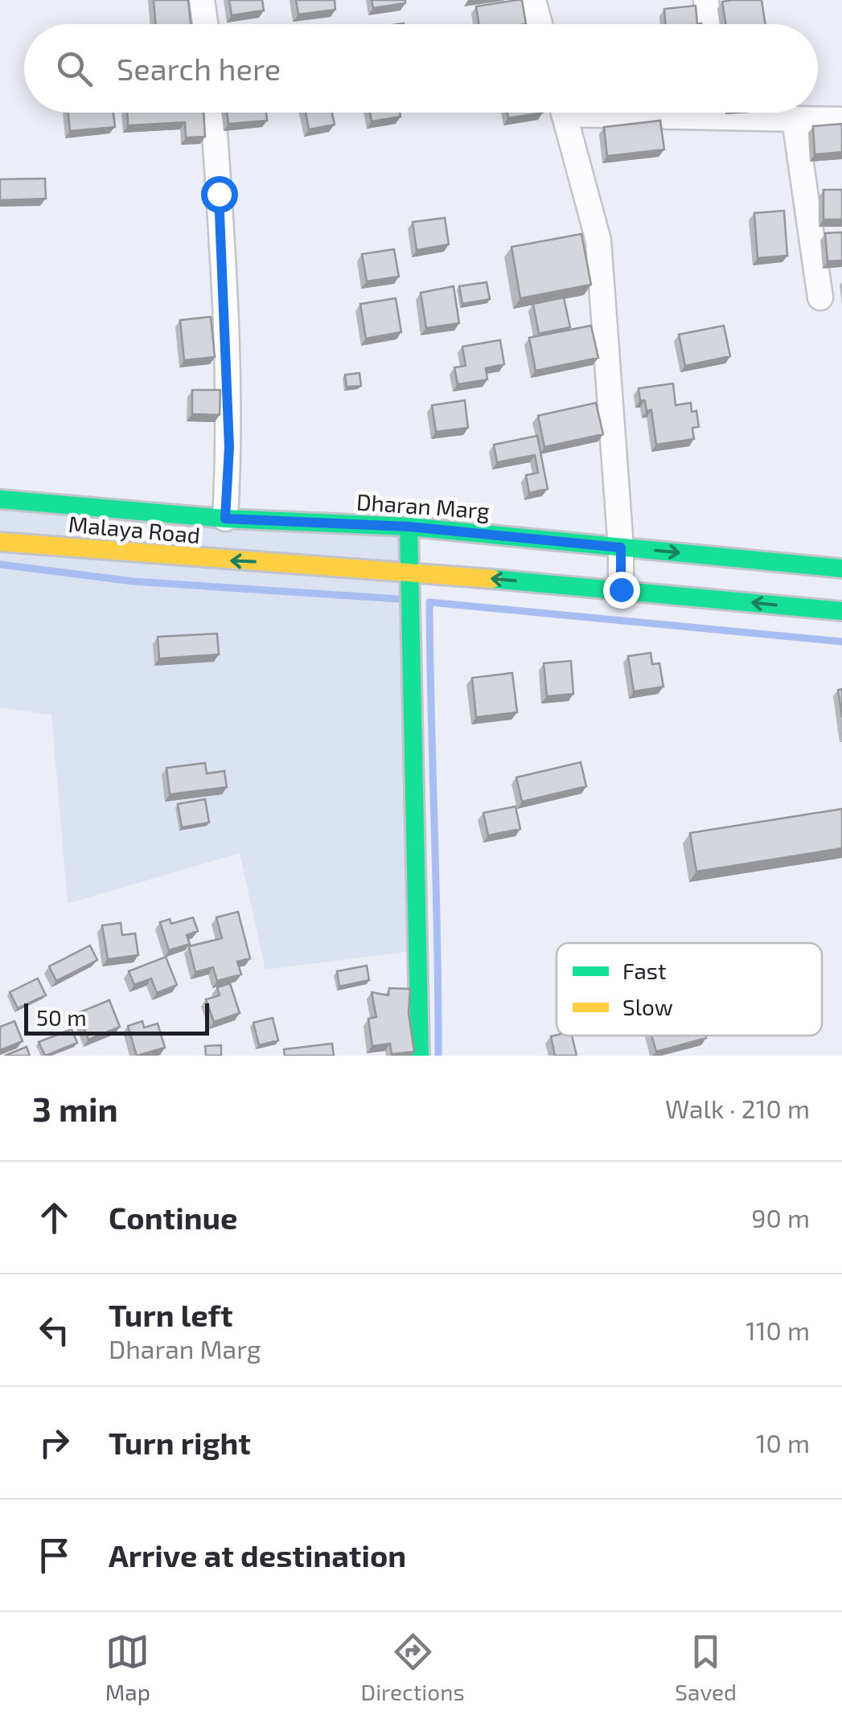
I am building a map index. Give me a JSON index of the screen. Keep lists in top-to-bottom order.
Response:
{
  "streets": {
    "main road": ["Dharan Marg", "Malaya Road"]
  },
  "one_way": ["Malaya Road"],
  "legend": ["Fast", "Slow"],
  "scale_bar": "50 m",
  "page": {
    "search": "Search here",
    "scale": "50 m",
    "heading": ["3 min", "Walk · 210 m"],
    "list": [
      ["Continue", "90 m"],
      ["Turn left", "Dharan Marg", "110 m"],
      ["Turn right", "10 m"],
      "Arrive at destination"
    ],
    "nav": ["Map", "Directions", "Saved"]
  }
}
